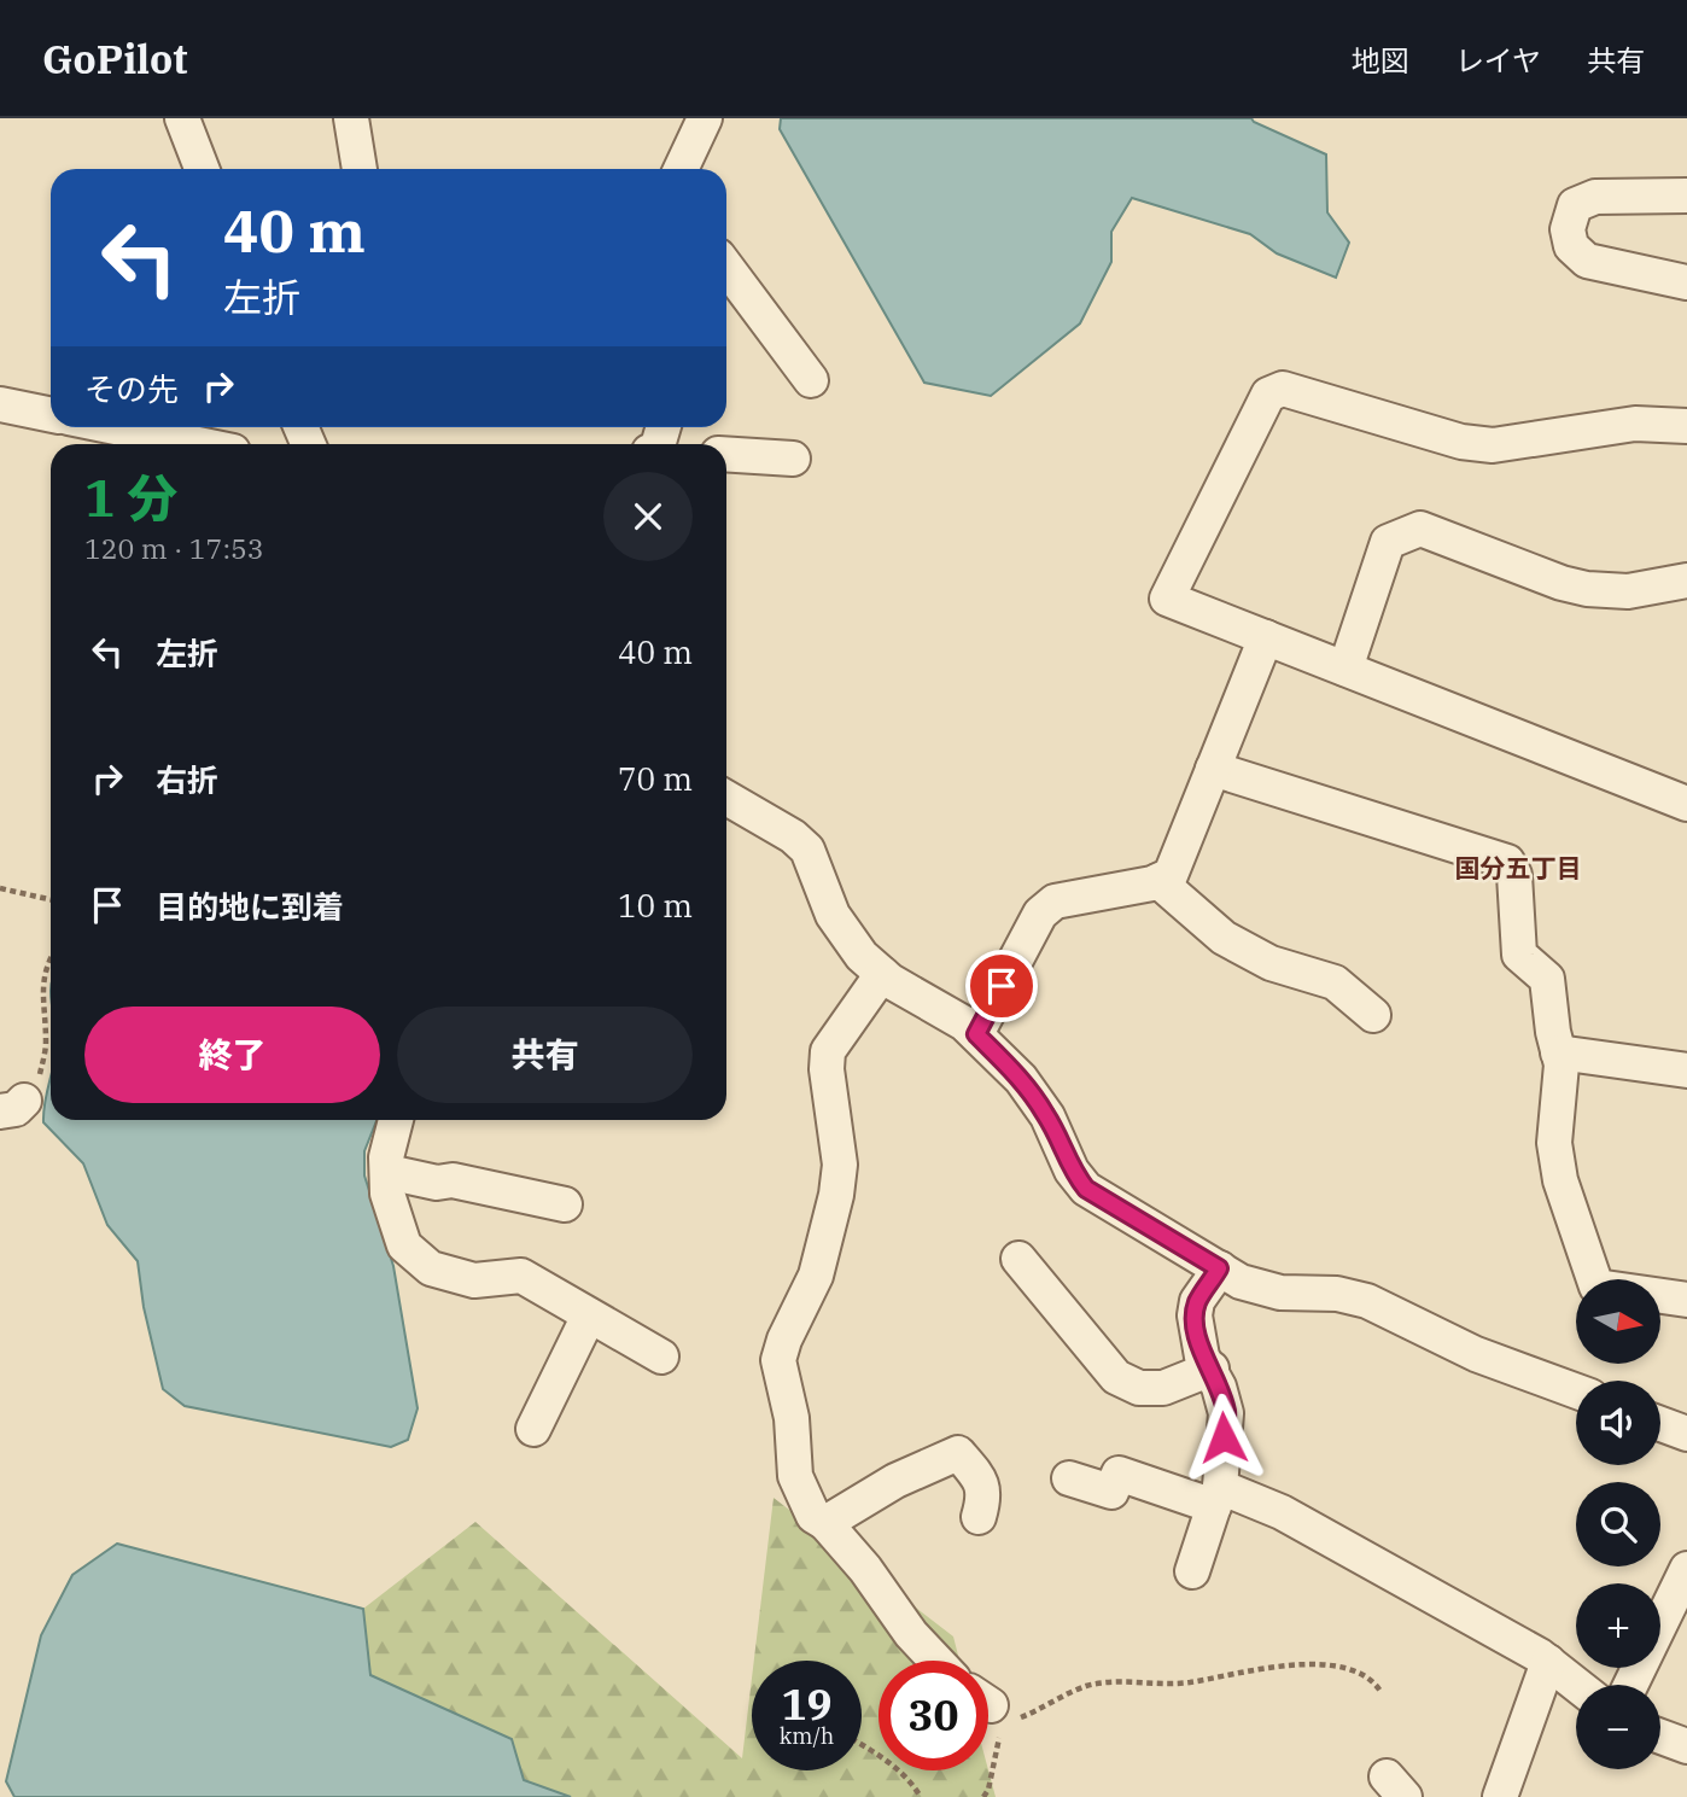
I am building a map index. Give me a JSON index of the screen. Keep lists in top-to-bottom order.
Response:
{
  "districts": ["国分五丁目"],
  "north": "right",
  "page": {
    "header": "GoPilot",
    "nav": ["地図", "レイヤ", "共有"],
    "turn": ["40 m", "左折"],
    "then": "その先",
    "heading": ["1 分", "120 m · 17:53"],
    "list": [
      {
        "name": "左折",
        "value": "40 m"
      },
      {
        "name": "右折",
        "value": "70 m"
      },
      {
        "name": "目的地に到着",
        "value": "10 m"
      }
    ],
    "buttons": ["終了", "共有"],
    "map_buttons": ["+", "−"],
    "speed": "19 km/h",
    "limit": "30"
  }
}
